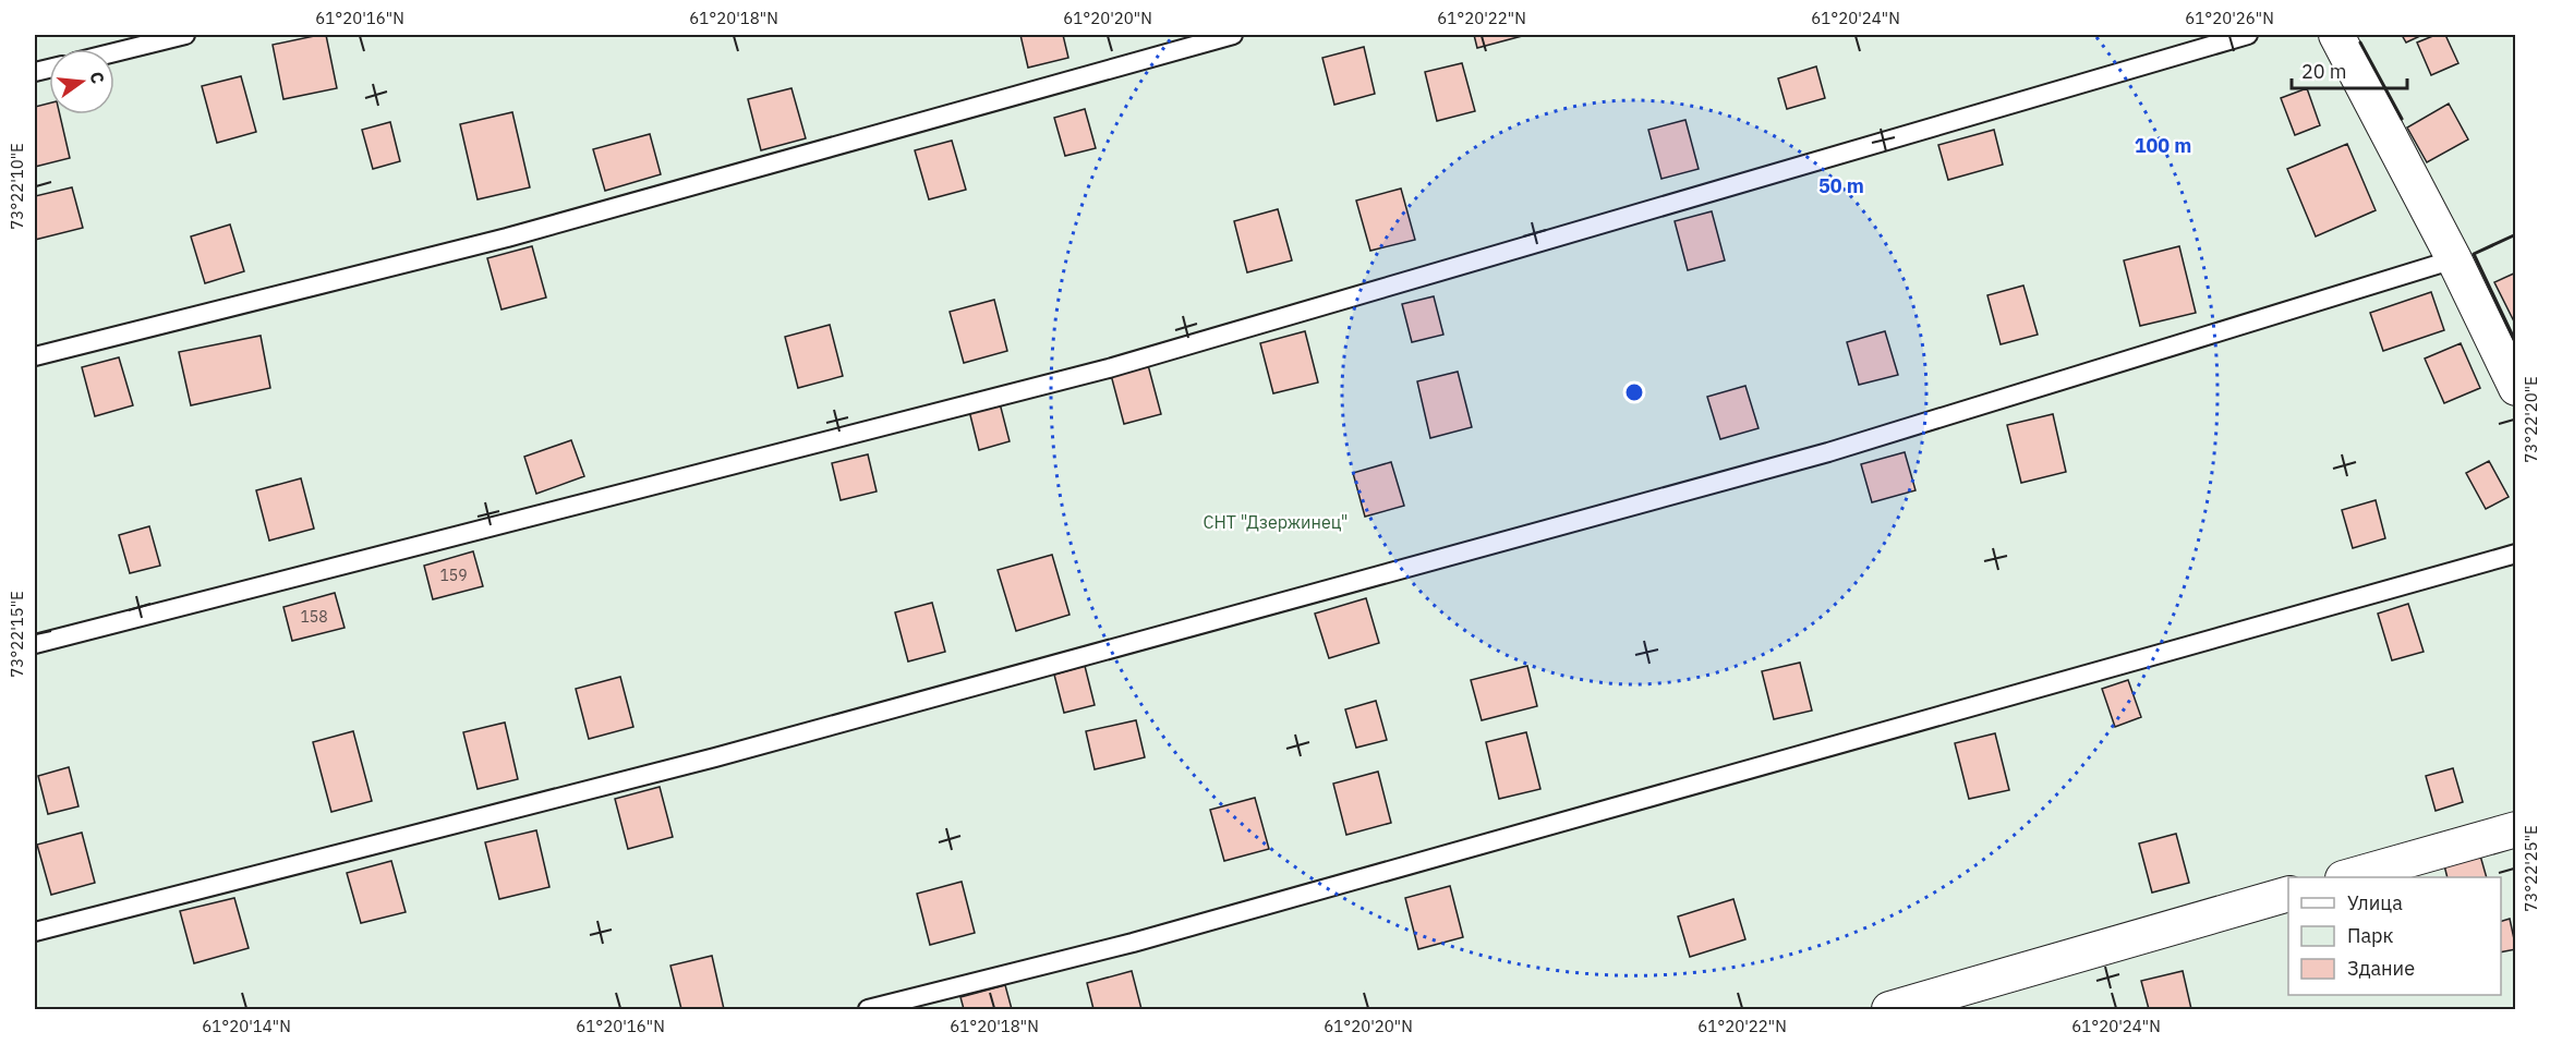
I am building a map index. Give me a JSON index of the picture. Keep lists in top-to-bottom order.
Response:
{
  "parks": ["СНТ \"Дзержинец\""],
  "house_numbers": ["159", "158"],
  "legend": ["Улица", "Парк", "Здание"],
  "scale_bar": "20 m",
  "north": "right",
  "coordinates": [
    "61°20'16\"N",
    "61°20'18\"N",
    "61°20'20\"N",
    "61°20'22\"N",
    "61°20'24\"N",
    "61°20'26\"N",
    "73°22'10\"E",
    "73°22'20\"E",
    "73°22'15\"E",
    "73°22'25\"E",
    "61°20'14\"N"
  ],
  "rings": ["100 m", "50 m"]
}
